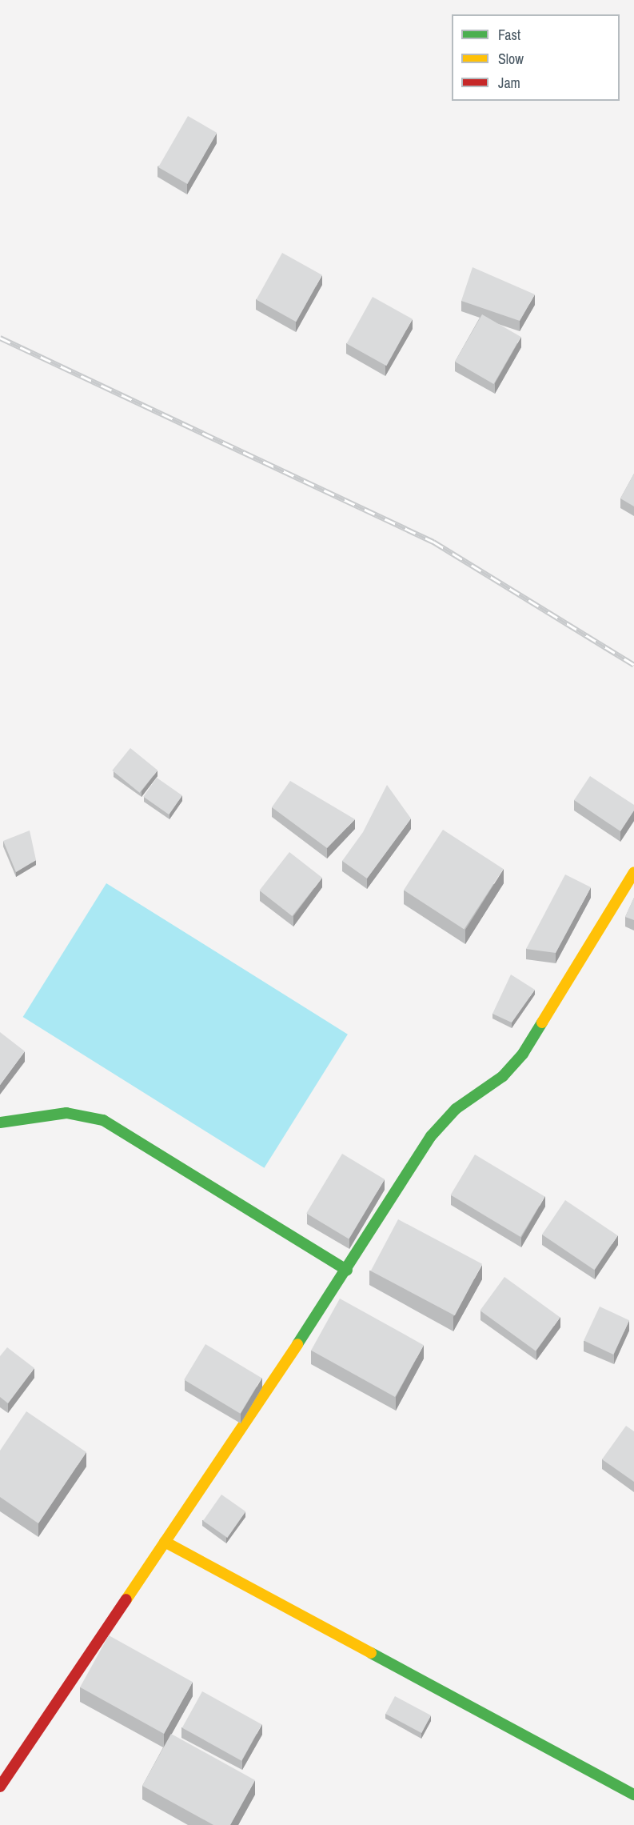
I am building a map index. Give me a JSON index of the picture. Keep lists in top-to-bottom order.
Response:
{
  "legend": ["Fast", "Slow", "Jam"]
}
